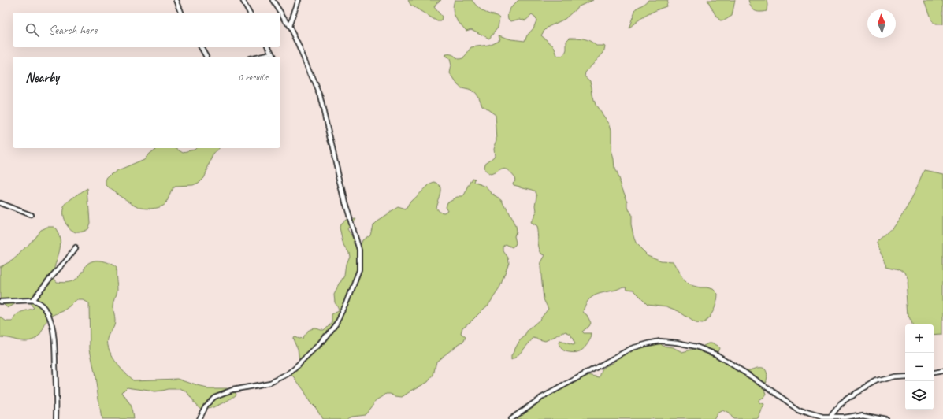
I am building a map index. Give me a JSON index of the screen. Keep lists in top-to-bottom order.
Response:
{
  "north": "top",
  "page": {
    "search": "Search here",
    "heading": ["Nearby", "0 results"],
    "map_buttons": ["+", "−"]
  }
}
